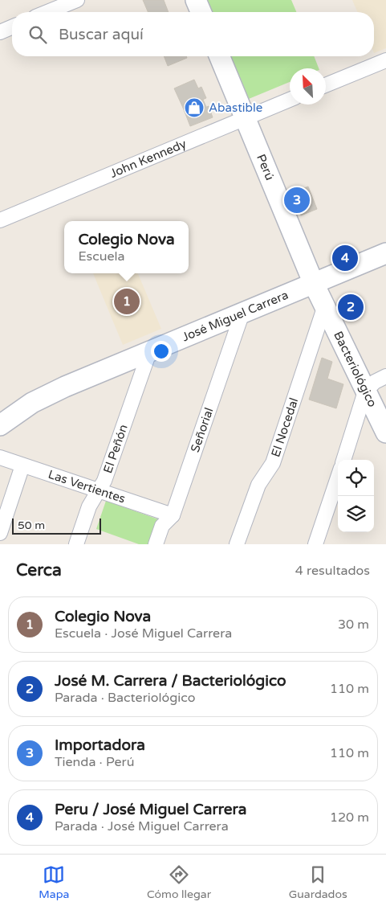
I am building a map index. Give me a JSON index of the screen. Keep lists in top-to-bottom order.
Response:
{
  "streets": {
    "street": [
      "John Kennedy",
      "Perú",
      "José Miguel Carrera",
      "Bacteriológico",
      "El Nocedal",
      "Señorial",
      "El Peñón",
      "Las Vertientes"
    ]
  },
  "crossings": [
    ["John Kennedy", "Perú"],
    ["Perú", "José Miguel Carrera"],
    ["Perú", "Bacteriológico"],
    ["José Miguel Carrera", "Bacteriológico"],
    ["José Miguel Carrera", "Señorial"],
    ["José Miguel Carrera", "El Peñón"],
    ["Bacteriológico", "El Nocedal"],
    ["Señorial", "Las Vertientes"],
    ["El Peñón", "Las Vertientes"]
  ],
  "places": {
    "shop": ["Abastible"]
  },
  "scale_bar": "50 m",
  "north": "top left",
  "page": {
    "search": "Buscar aquí",
    "pins": [
      "3",
      "4",
      "1",
      "2"
    ],
    "popup": ["Colegio Nova", "Escuela"],
    "scale": "50 m",
    "heading": ["Cerca", "4 resultados"],
    "list": [
      {
        "mark": "1",
        "name": "Colegio Nova",
        "note": "Escuela · José Miguel Carrera",
        "value": "30 m"
      },
      {
        "mark": "2",
        "name": "José M. Carrera / Bacteriológico",
        "note": "Parada · Bacteriológico",
        "value": "110 m"
      },
      {
        "mark": "3",
        "name": "Importadora",
        "note": "Tienda · Perú",
        "value": "110 m"
      },
      {
        "mark": "4",
        "name": "Peru / José Miguel Carrera",
        "note": "Parada · José Miguel Carrera",
        "value": "120 m"
      }
    ],
    "nav": ["Mapa", "Cómo llegar", "Guardados"]
  }
}
